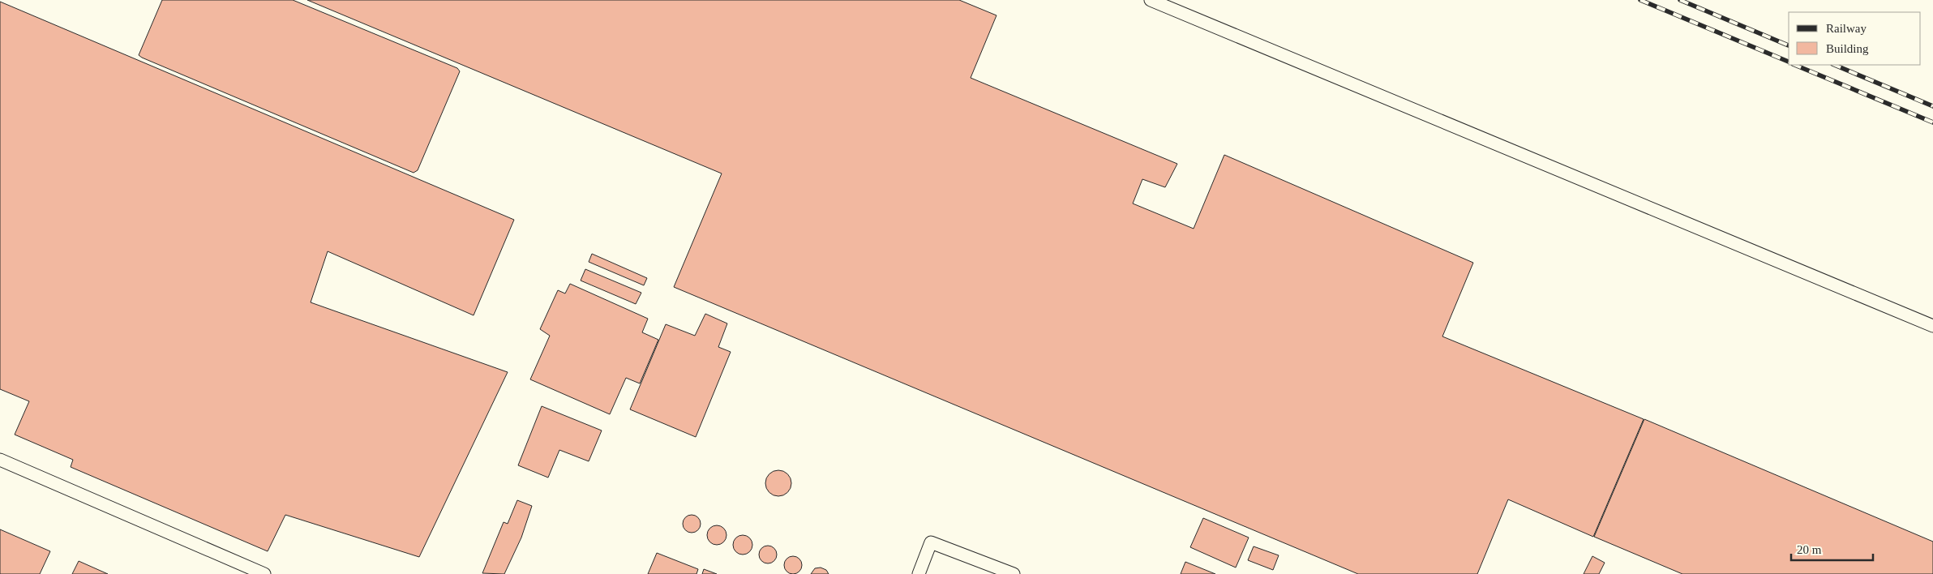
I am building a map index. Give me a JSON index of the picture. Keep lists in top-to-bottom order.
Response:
{
  "legend": ["Railway", "Building"],
  "scale_bar": "20 m"
}
